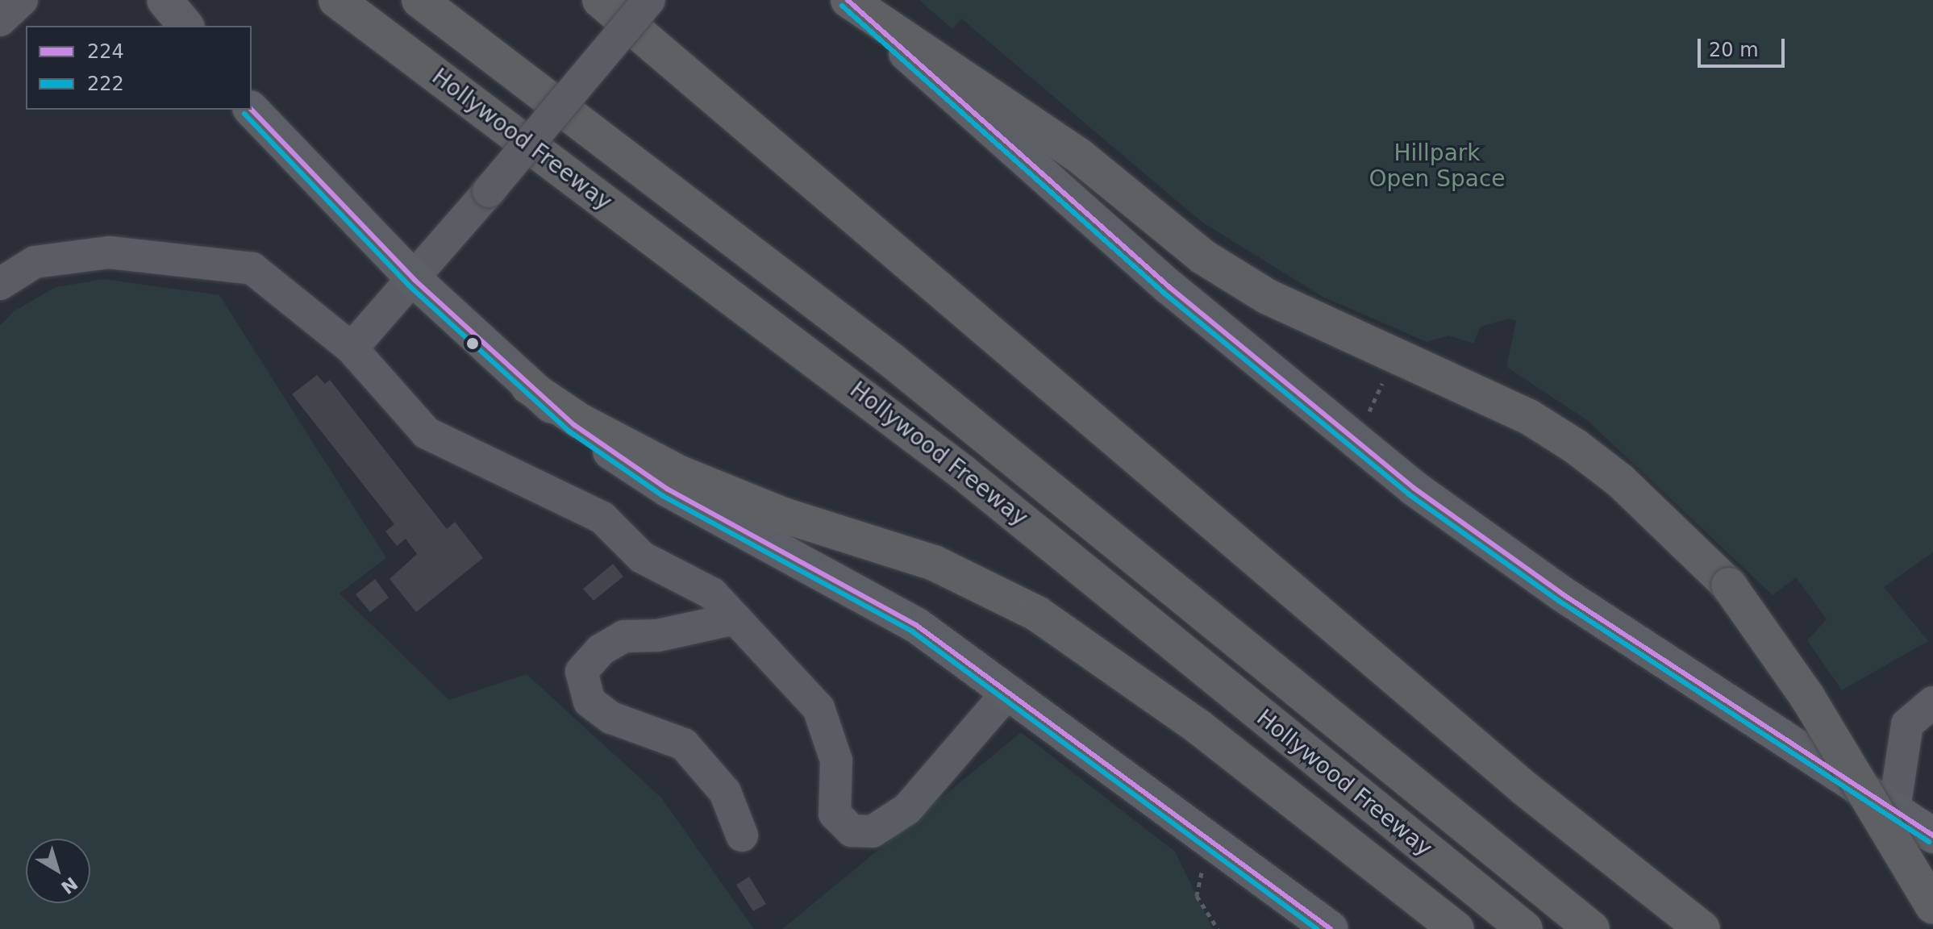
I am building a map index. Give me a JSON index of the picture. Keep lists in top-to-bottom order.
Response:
{
  "streets": {
    "highway": ["Hollywood Freeway"]
  },
  "parks": ["Hillpark Open Space"],
  "lines": ["transit line 224", "transit line 222"],
  "legend": ["224", "222"],
  "scale_bar": "20 m",
  "north": "bottom right"
}
